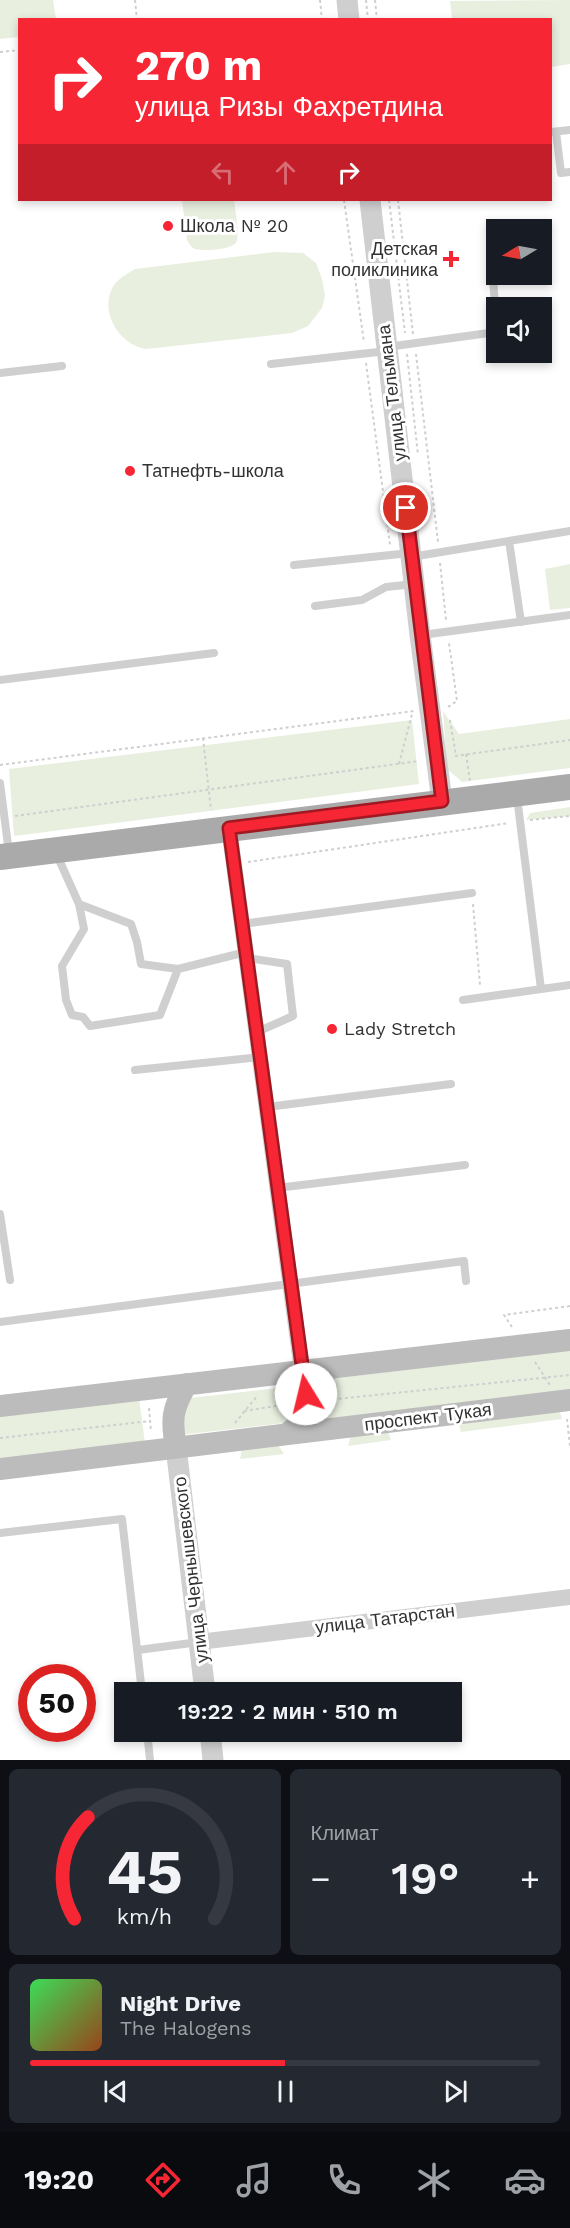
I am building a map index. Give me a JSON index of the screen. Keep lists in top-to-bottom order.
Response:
{
  "streets": {
    "main road": ["проспект Тукая"],
    "street": ["улица Тельмана", "улица Чернышевского", "улица Татарстан"]
  },
  "crossings": [
    ["проспект Тукая", "улица Чернышевского"],
    ["улица Чернышевского", "улица Татарстан"]
  ],
  "places": {
    "other": ["Школа № 20", "Татнефть-школа", "Lady Stretch"],
    "health": ["Детская поликлиника"]
  },
  "north": "left",
  "page": {
    "turn": ["270 m", "улица Ризы Фахретдина"],
    "limit": "50",
    "trip": "19:22 · 2 мин · 510 m",
    "tile": "Климат",
    "heat": ["−", "19°", "+"],
    "song": ["Night Drive", "The Halogens"],
    "tabs": "19:20",
    "gauge": ["45", "km/h"]
  }
}
